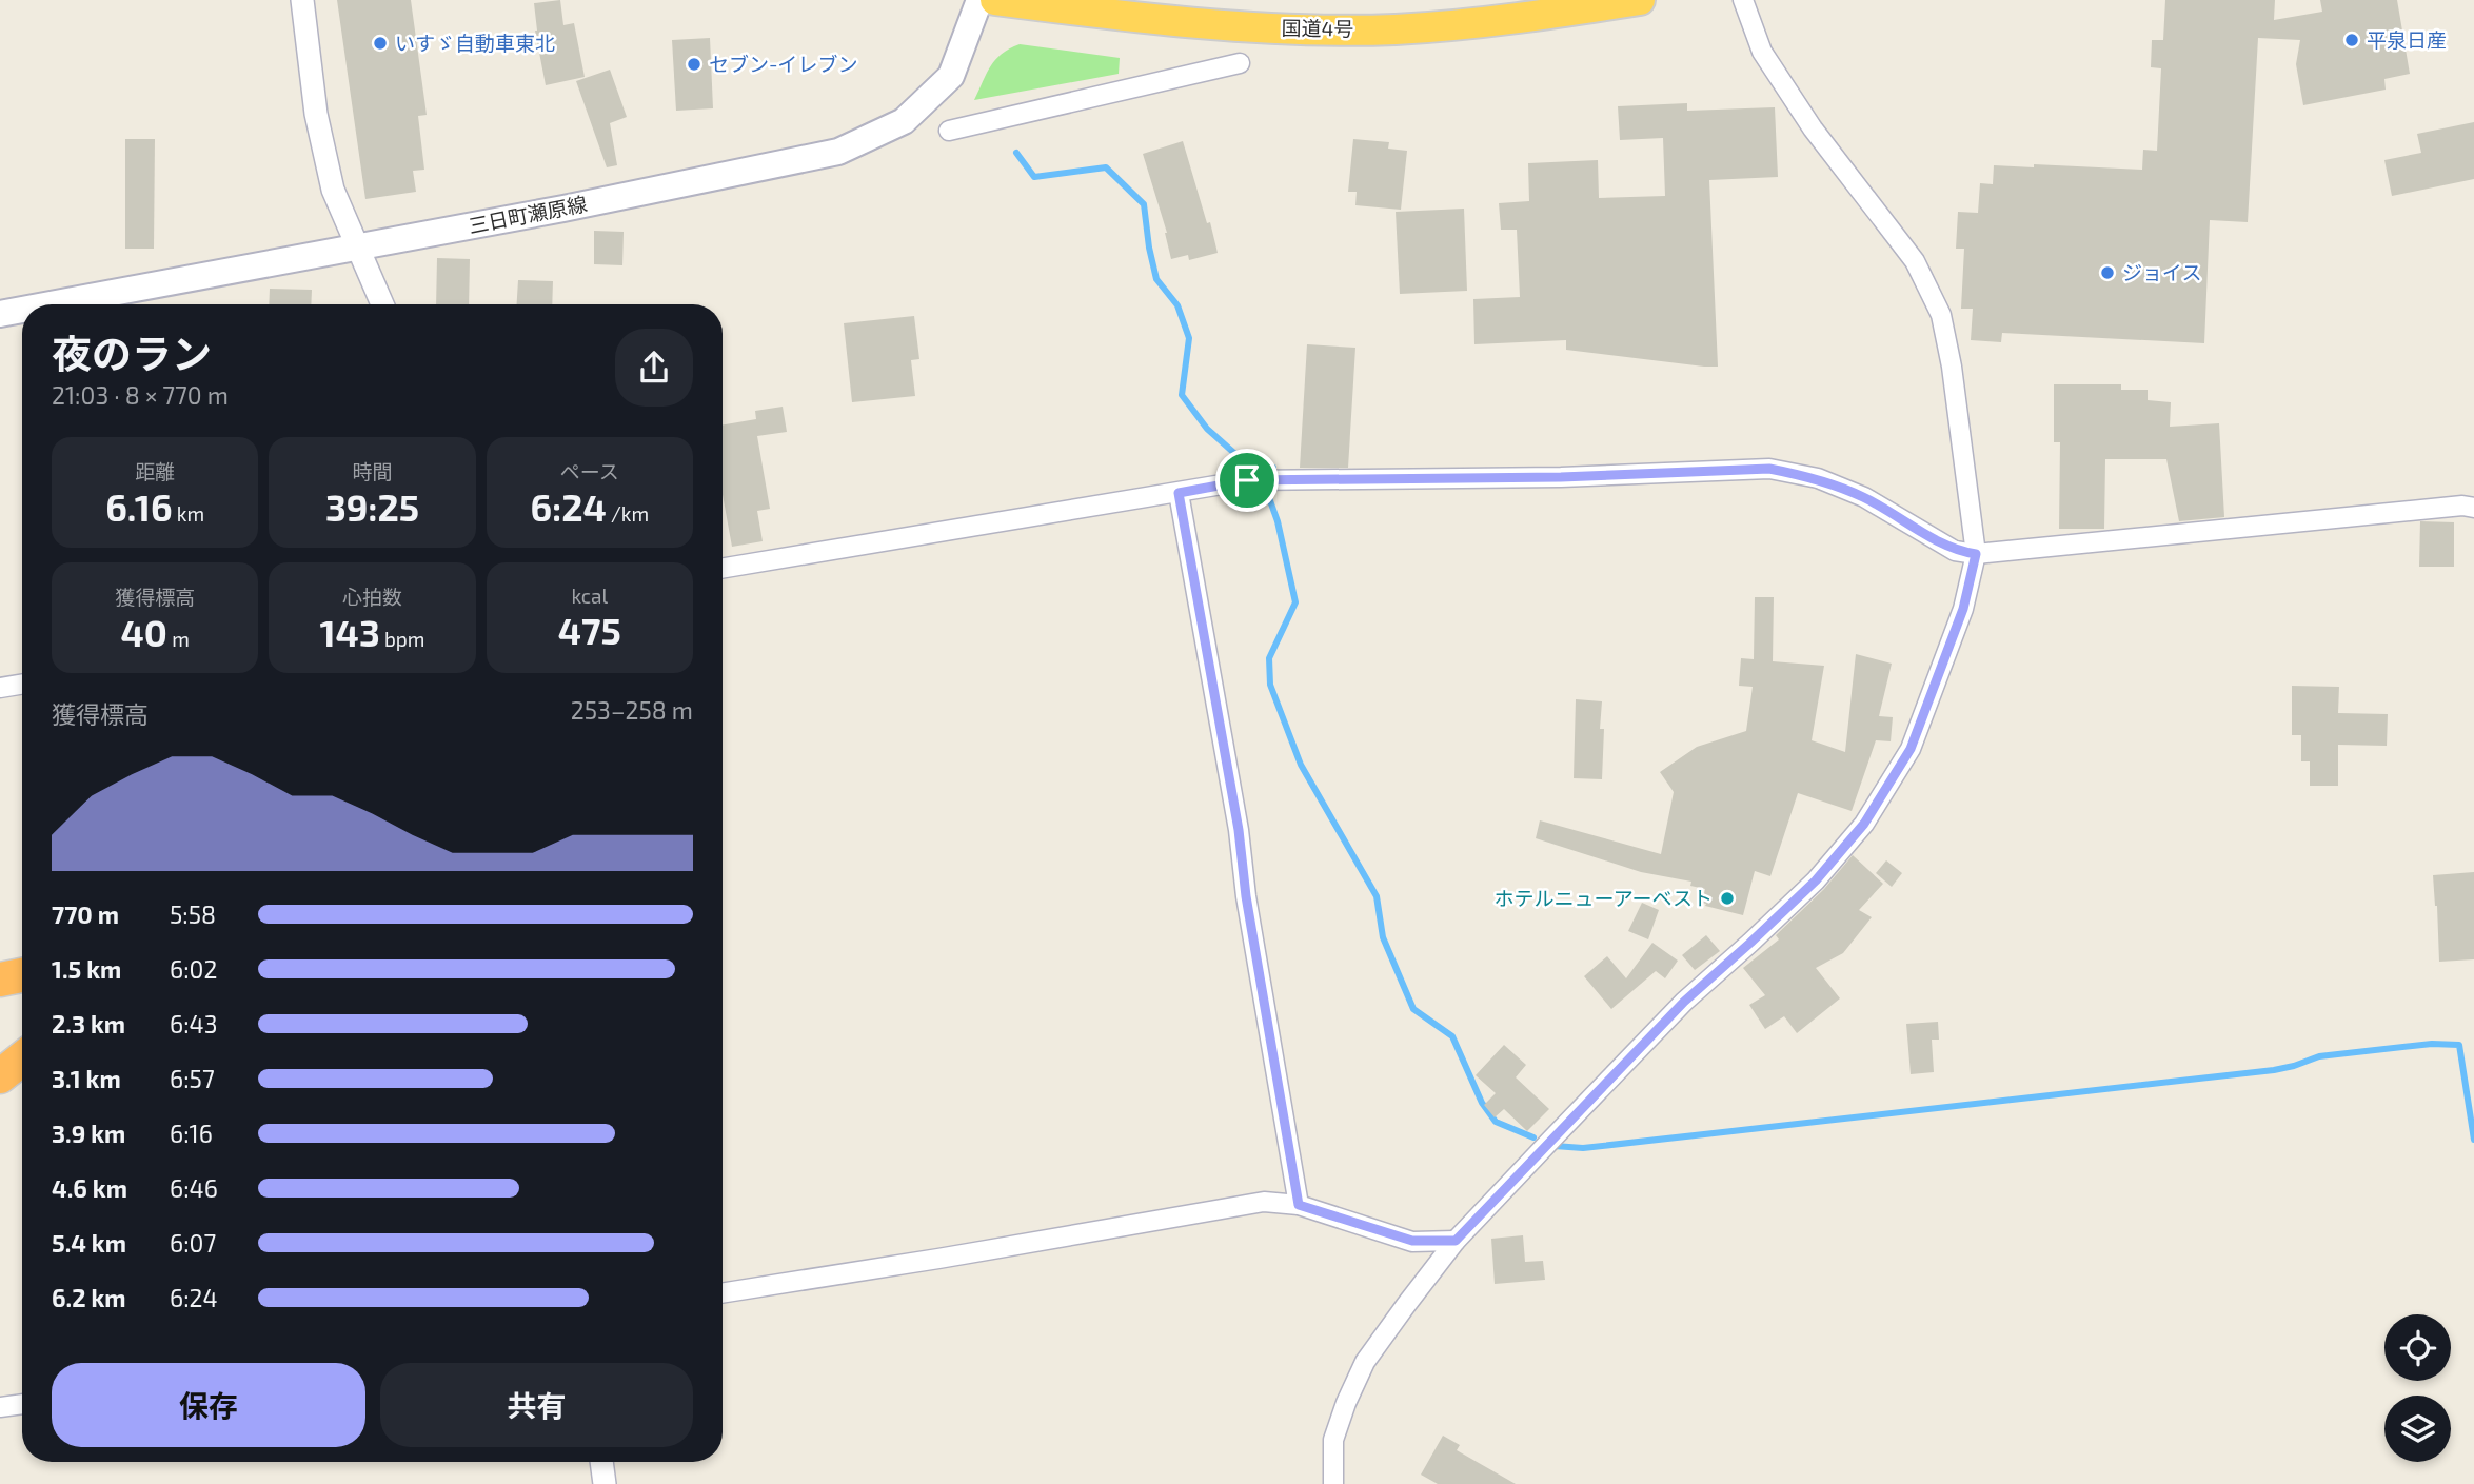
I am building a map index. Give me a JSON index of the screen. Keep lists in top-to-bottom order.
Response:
{
  "streets": {
    "highway": ["国道4号"],
    "main road": ["三日町瀬原線"]
  },
  "places": [
    "平泉日産",
    "いすゞ自動車東北",
    "セブン-イレブン",
    "ジョイス",
    "ホテルニューアーベスト"
  ],
  "page": {
    "heading": ["夜のラン", "21:03 · 8 × 770 m"],
    "stats": [
      ["距離", "6.16 km"],
      ["時間", "39:25"],
      ["ペース", "6:24 /km"],
      ["獲得標高", "40 m"],
      ["心拍数", "143 bpm"],
      ["kcal", "475"]
    ],
    "chart": ["獲得標高", "253–258 m"],
    "list": [
      {
        "name": "770 m",
        "note": "5:58"
      },
      {
        "name": "1.5 km",
        "note": "6:02"
      },
      {
        "name": "2.3 km",
        "note": "6:43"
      },
      {
        "name": "3.1 km",
        "note": "6:57"
      },
      {
        "name": "3.9 km",
        "note": "6:16"
      },
      {
        "name": "4.6 km",
        "note": "6:46"
      },
      {
        "name": "5.4 km",
        "note": "6:07"
      },
      {
        "name": "6.2 km",
        "note": "6:24"
      }
    ],
    "buttons": ["保存", "共有"]
  }
}
